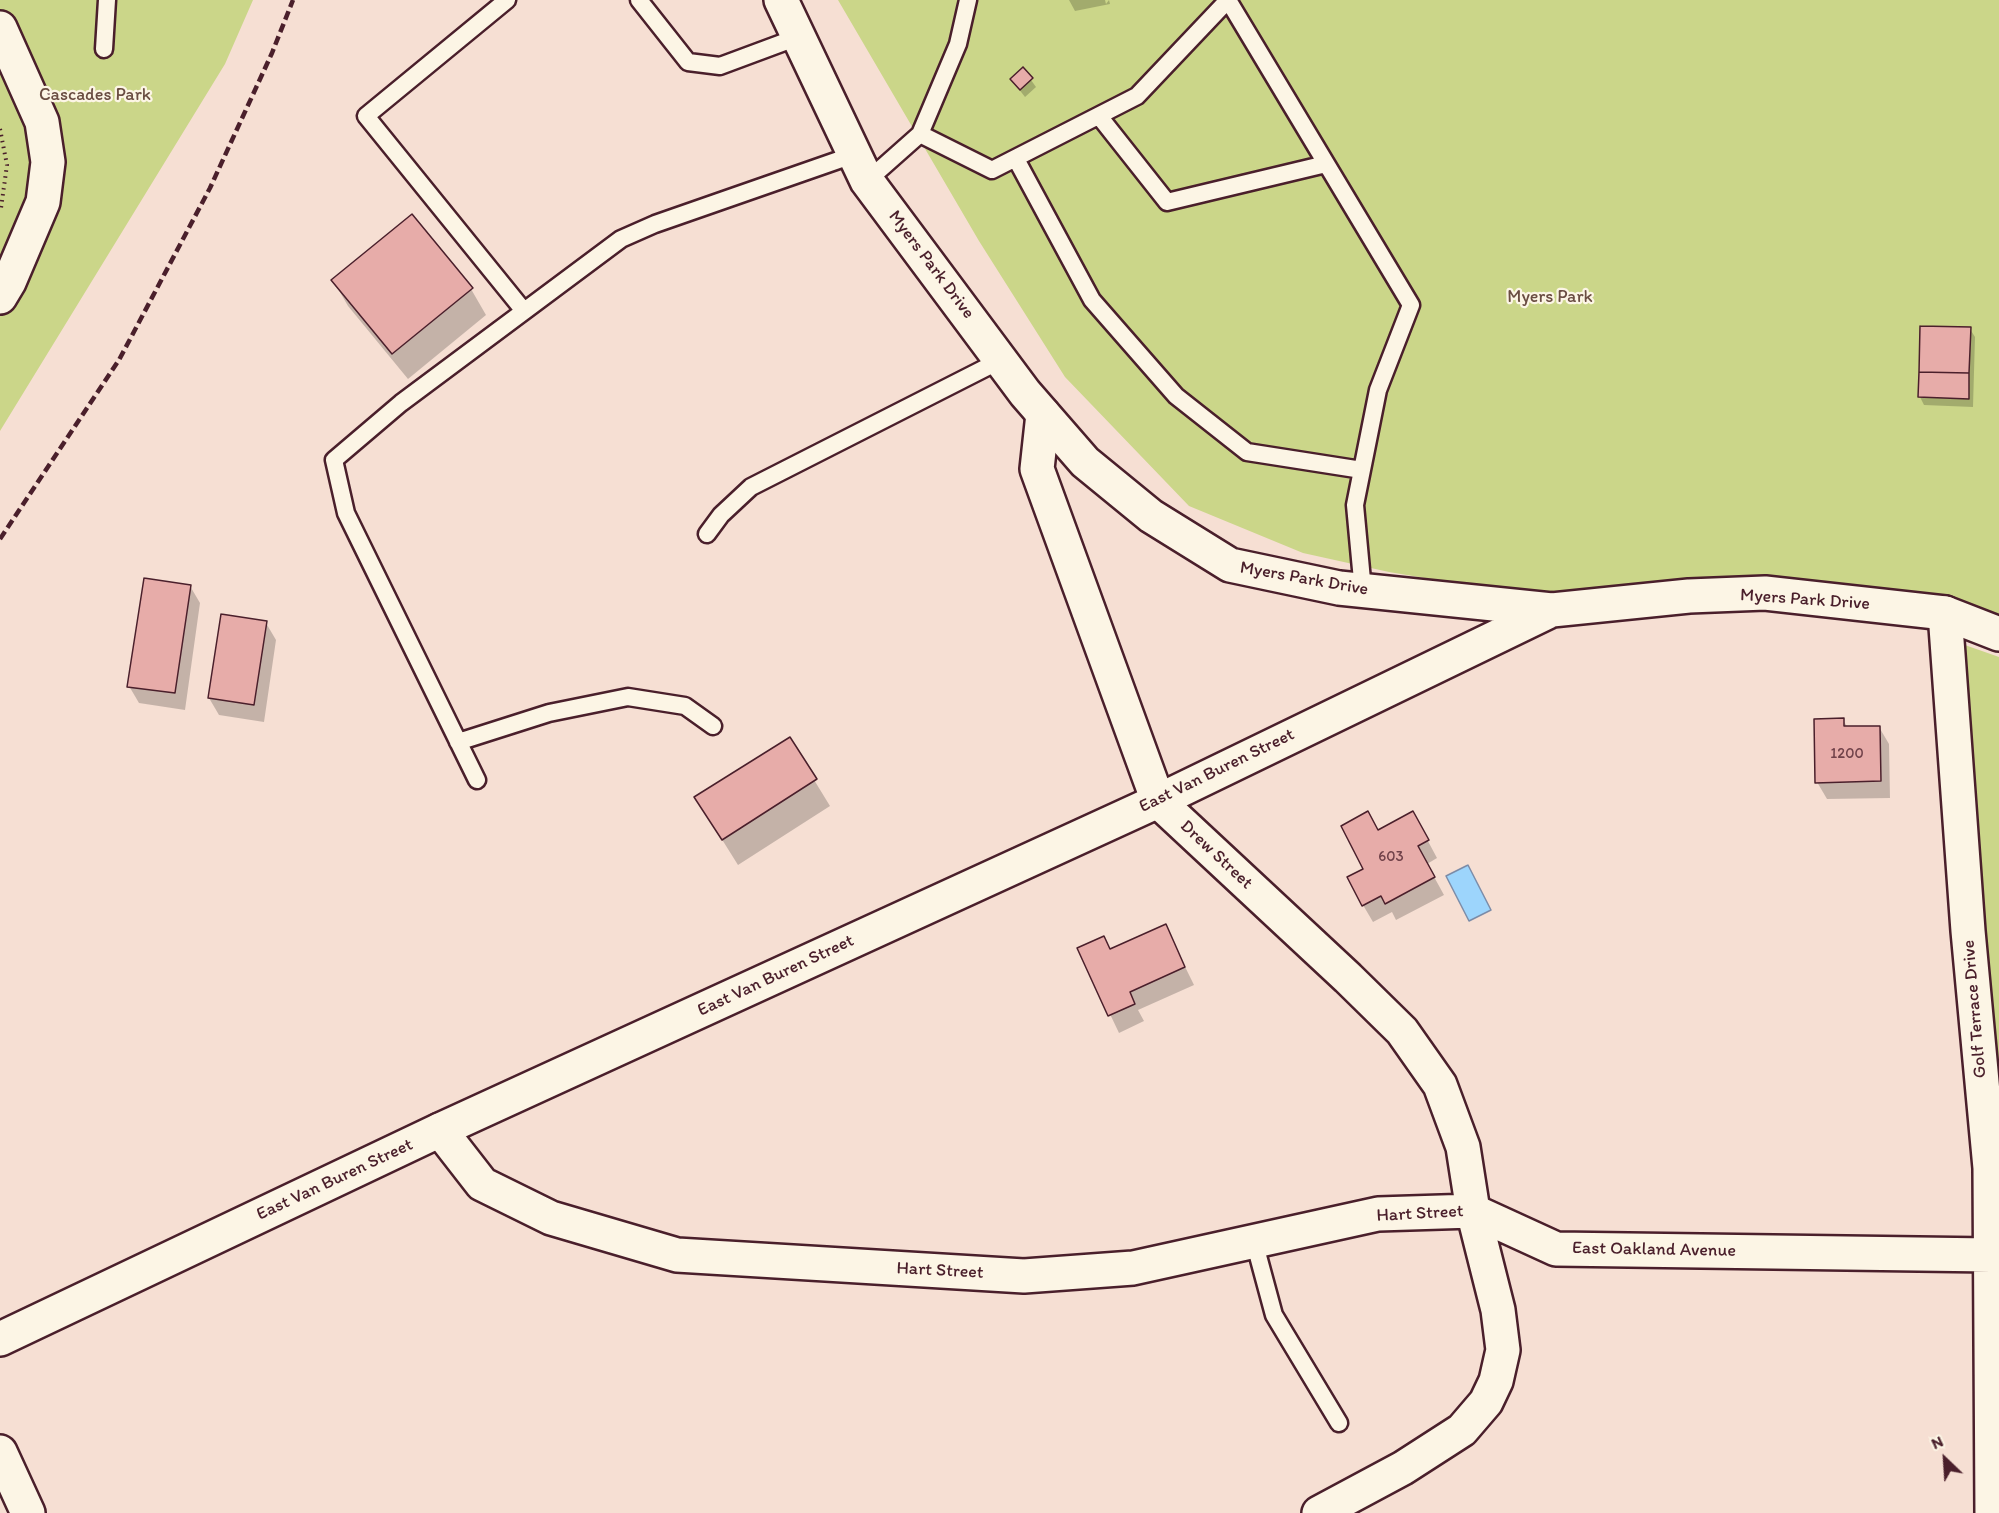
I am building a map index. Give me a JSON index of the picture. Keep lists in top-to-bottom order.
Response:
{
  "streets": {
    "street": [
      "Myers Park Drive",
      "East Van Buren Street",
      "Drew Street",
      "Golf Terrace Drive",
      "Hart Street",
      "East Oakland Avenue"
    ]
  },
  "crossings": [
    ["Myers Park Drive", "East Van Buren Street"],
    ["Myers Park Drive", "Drew Street"],
    ["Myers Park Drive", "Golf Terrace Drive"],
    ["East Van Buren Street", "Drew Street"],
    ["East Van Buren Street", "Hart Street"],
    ["Drew Street", "Hart Street"],
    ["Drew Street", "East Oakland Avenue"],
    ["Golf Terrace Drive", "East Oakland Avenue"],
    ["Hart Street", "East Oakland Avenue"]
  ],
  "parks": ["Cascades Park", "Myers Park"],
  "house_numbers": ["1200", "603"],
  "north": "top left"
}
